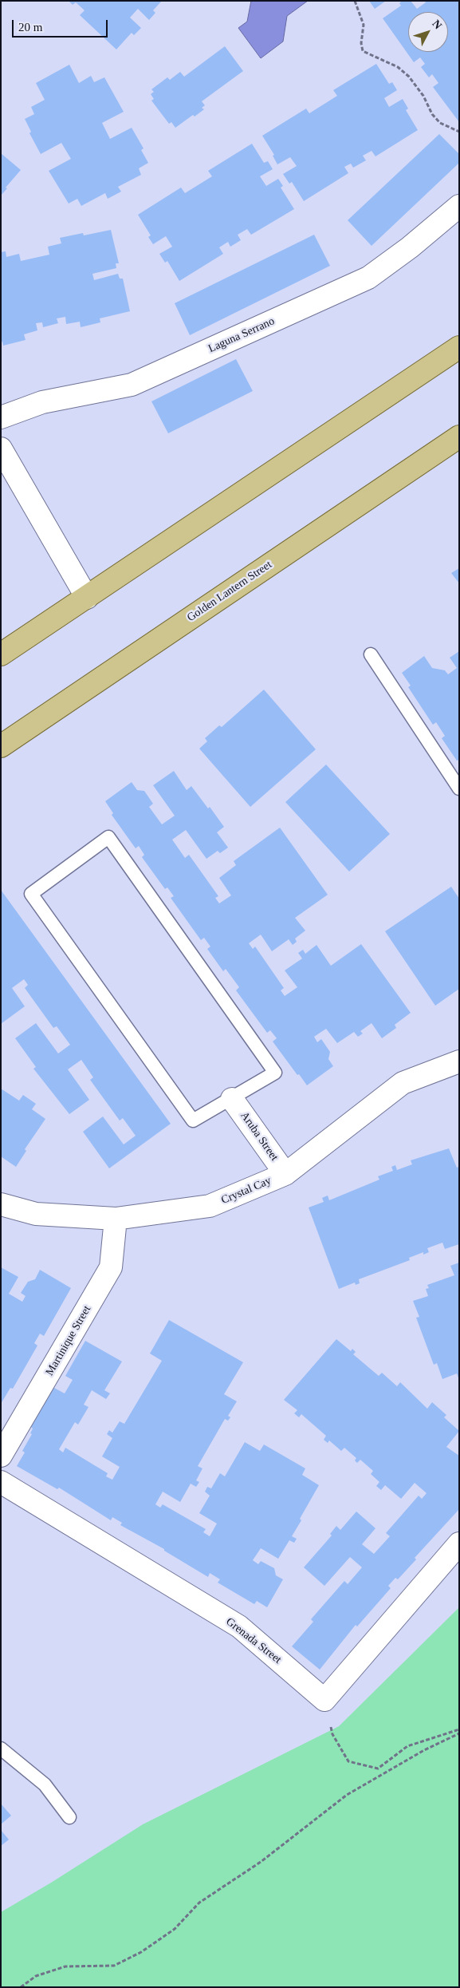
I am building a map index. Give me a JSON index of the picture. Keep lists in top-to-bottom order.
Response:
{
  "streets": {
    "main road": ["Golden Lantern Street"],
    "street": [
      "Laguna Serrano",
      "Aruba Street",
      "Crystal Cay",
      "Martinique Street",
      "Grenada Street"
    ]
  },
  "crossings": [
    ["Aruba Street", "Crystal Cay"],
    ["Crystal Cay", "Martinique Street"]
  ],
  "scale_bar": "20 m",
  "north": "top right"
}
